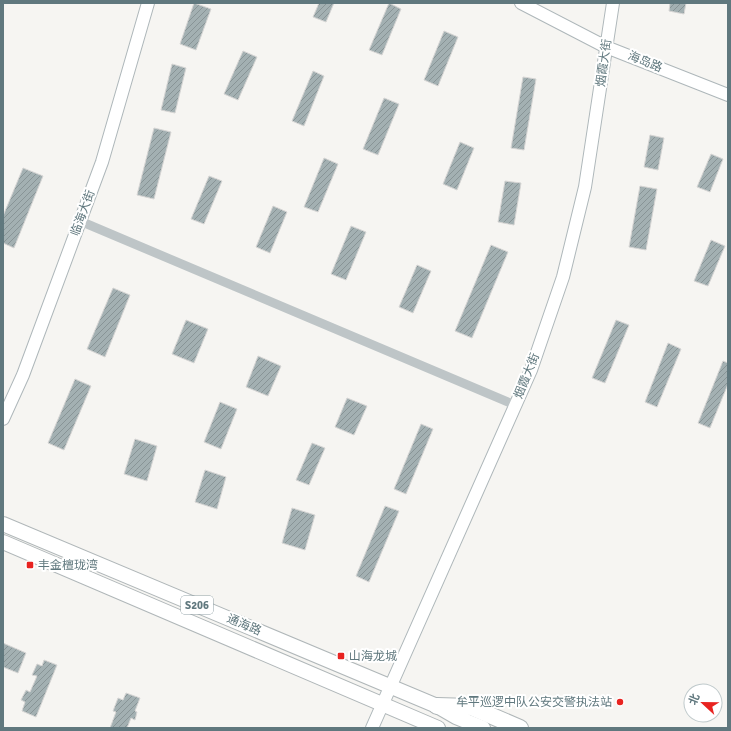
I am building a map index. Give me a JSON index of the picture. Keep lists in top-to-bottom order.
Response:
{
  "streets": {
    "main road": [
      "海岛路",
      "烟霞大街",
      "临海大街",
      "S206",
      "通海路"
    ]
  },
  "crossings": [
    ["海岛路", "烟霞大街"],
    ["烟霞大街", "通海路"]
  ],
  "places": {
    "transit": ["丰金檀珑湾", "山海龙城"],
    "other": ["牟平巡逻中队公安交警执法站"]
  },
  "north": "left"
}
